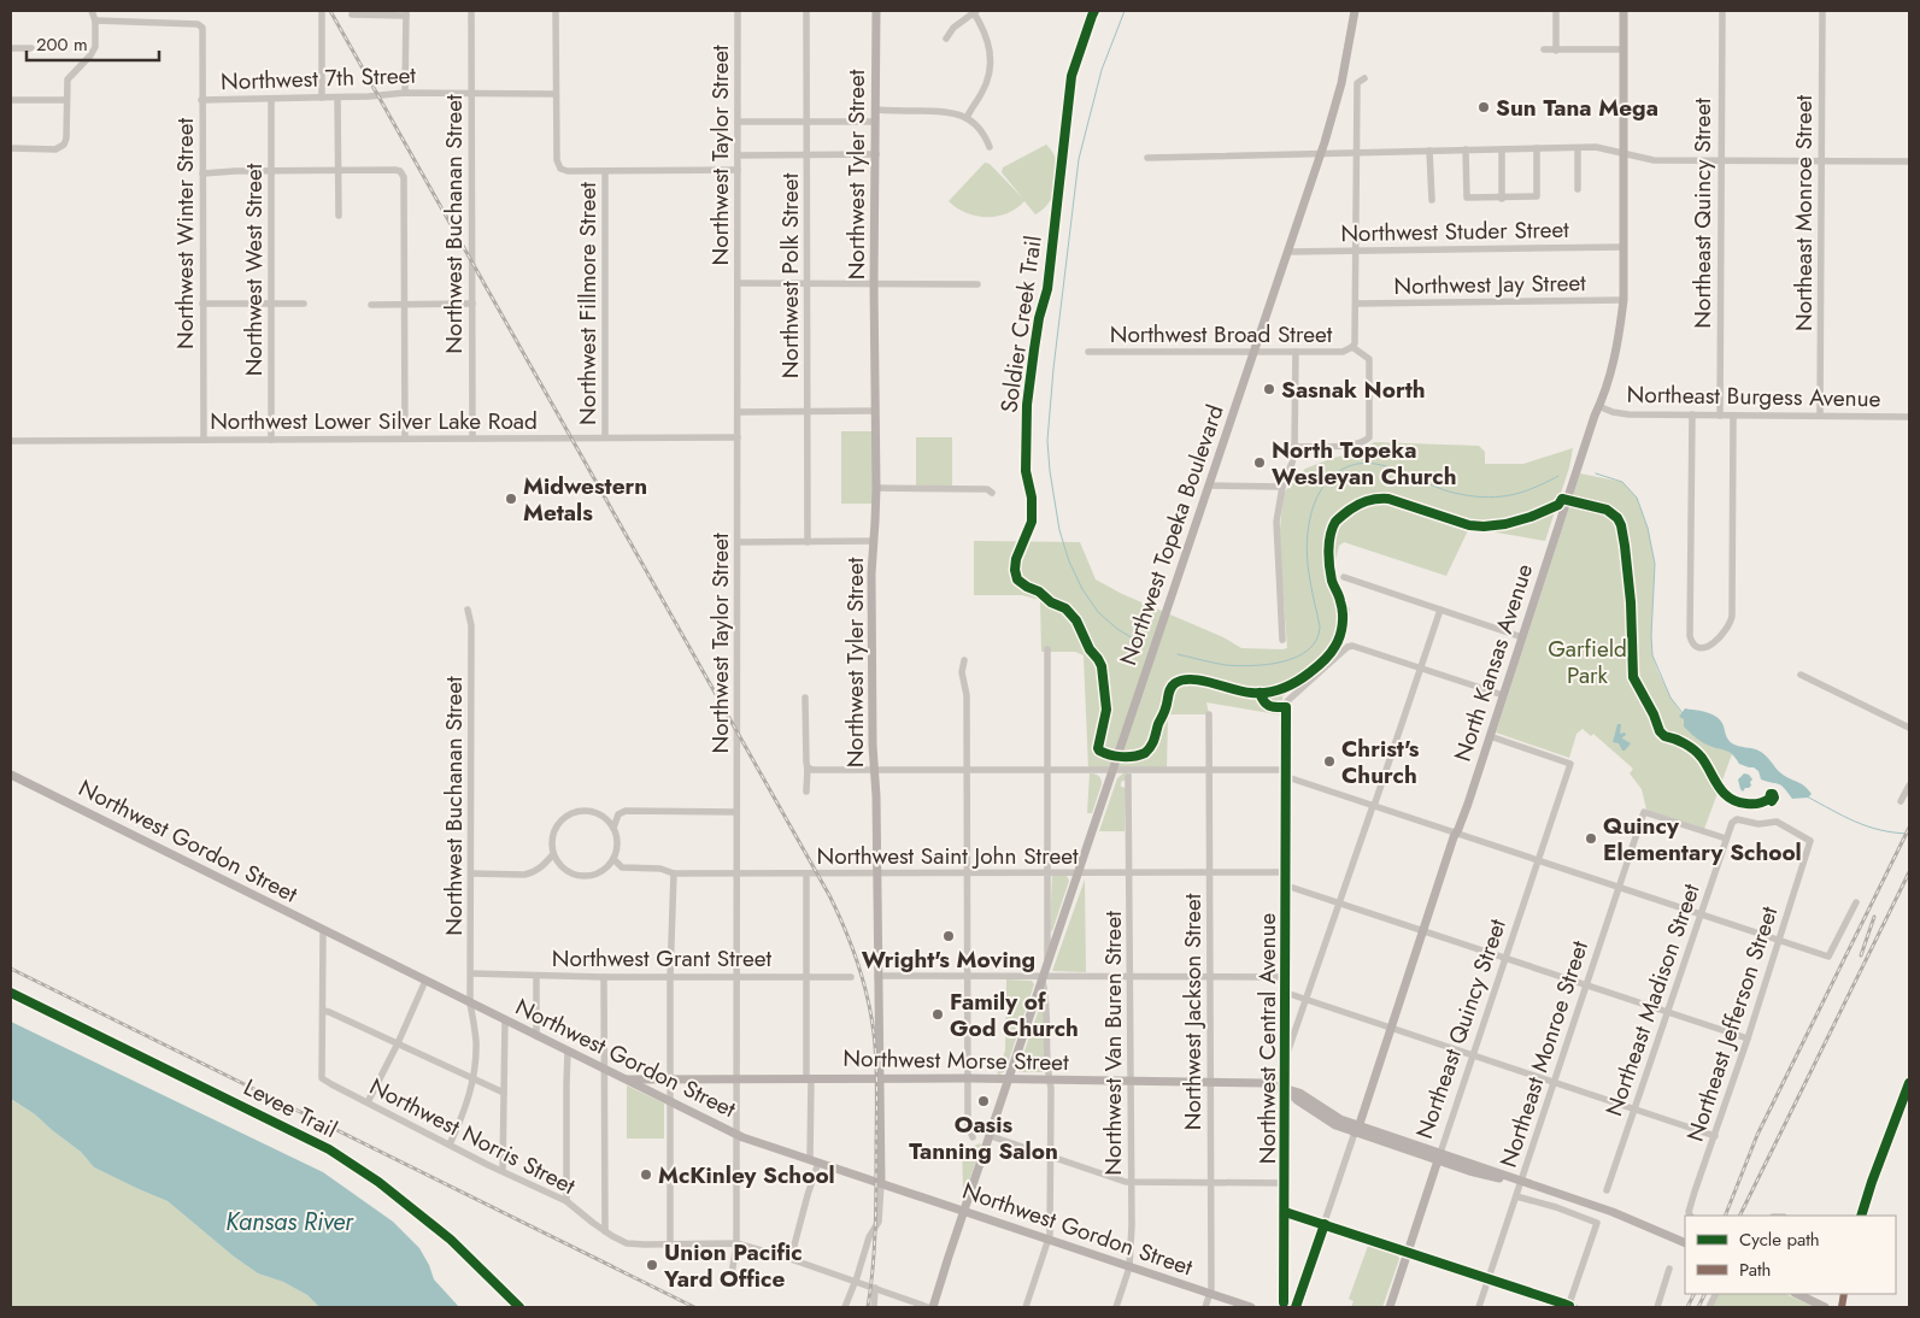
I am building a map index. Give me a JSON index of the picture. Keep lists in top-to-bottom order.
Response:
{
  "streets": {
    "main road": [
      "Northwest Tyler Street",
      "Northeast Quincy Street",
      "Northwest Topeka Boulevard",
      "North Kansas Avenue",
      "Northwest Gordon Street",
      "Northwest Morse Street"
    ],
    "street": [
      "Northwest 7th Street",
      "Northwest Taylor Street",
      "Northeast Monroe Street",
      "Northwest Buchanan Street",
      "Northwest Studer Street",
      "Northwest Winter Street",
      "Northwest West Street",
      "Northwest Polk Street",
      "Northwest Jay Street",
      "Northwest Fillmore Street",
      "Northwest Broad Street",
      "Northeast Burgess Avenue",
      "Northwest Lower Silver Lake Road",
      "Northwest Saint John Street",
      "Northwest Grant Street",
      "Northeast Madison Street",
      "Northwest Jackson Street",
      "Northeast Jefferson Street",
      "Northwest Central Avenue",
      "Northwest Van Buren Street",
      "Northwest Norris Street"
    ],
    "cycle path": ["Soldier Creek Trail", "Levee Trail"]
  },
  "crossings": [
    ["Northwest 7th Street", "Northwest Buchanan Street"],
    ["Northwest 7th Street", "Northwest Winter Street"],
    ["Northwest 7th Street", "Northwest West Street"],
    ["Northwest Taylor Street", "Northwest Lower Silver Lake Road"],
    ["Northwest Taylor Street", "Northwest Gordon Street"],
    ["Northwest Taylor Street", "Northwest Saint John Street"],
    ["Northwest Taylor Street", "Northwest Grant Street"],
    ["Northwest Taylor Street", "Northwest Morse Street"],
    ["Northwest Taylor Street", "Northwest Norris Street"],
    ["Northwest Tyler Street", "Northwest Gordon Street"],
    ["Northwest Tyler Street", "Northwest Saint John Street"],
    ["Northwest Tyler Street", "Northwest Morse Street"],
    ["Northwest Tyler Street", "Northwest Norris Street"],
    ["Northeast Quincy Street", "Northeast Burgess Avenue"],
    ["Northeast Quincy Street", "North Kansas Avenue"],
    ["Northeast Monroe Street", "Northeast Burgess Avenue"],
    ["Northeast Monroe Street", "Northeast Madison Street"],
    ["Northwest Buchanan Street", "Northwest Lower Silver Lake Road"],
    ["Northwest Buchanan Street", "Northwest Gordon Street"],
    ["Northwest Buchanan Street", "Northwest Grant Street"],
    ["Northwest Buchanan Street", "Northwest Norris Street"],
    ["Northwest Studer Street", "Northwest Topeka Boulevard"],
    ["Northwest Studer Street", "North Kansas Avenue"],
    ["Northwest Winter Street", "Northwest Lower Silver Lake Road"],
    ["Northwest West Street", "Northwest Lower Silver Lake Road"],
    ["Northwest Jay Street", "North Kansas Avenue"],
    ["Northwest Fillmore Street", "Northwest Lower Silver Lake Road"],
    ["Northwest Broad Street", "Northwest Topeka Boulevard"],
    ["Northeast Burgess Avenue", "North Kansas Avenue"],
    ["Northwest Topeka Boulevard", "Northwest Gordon Street"],
    ["Northwest Topeka Boulevard", "Northwest Saint John Street"],
    ["Northwest Topeka Boulevard", "Northwest Morse Street"],
    ["North Kansas Avenue", "Northwest Morse Street"],
    ["Northwest Gordon Street", "Northwest Jackson Street"],
    ["Northwest Gordon Street", "Northwest Van Buren Street"],
    ["Northwest Gordon Street", "Northwest Morse Street"],
    ["Northwest Saint John Street", "Northwest Jackson Street"],
    ["Northwest Saint John Street", "Northwest Central Avenue"],
    ["Northwest Saint John Street", "Northwest Van Buren Street"],
    ["Northeast Madison Street", "Northeast Jefferson Street"],
    ["Northwest Jackson Street", "Northwest Morse Street"],
    ["Northwest Central Avenue", "Northwest Morse Street"],
    ["Northwest Van Buren Street", "Northwest Morse Street"]
  ],
  "water": ["Kansas River"],
  "parks": ["Garfield Park"],
  "places": [
    "Sun Tana Mega",
    "Sasnak North",
    "North Topeka Wesleyan Church",
    "Midwestern Metals",
    "Christ's Church",
    "Quincy Elementary School",
    "Wright's Moving",
    "Family of God Church",
    "Oasis Tanning Salon",
    "McKinley School",
    "Union Pacific Yard Office"
  ],
  "legend": ["Cycle path", "Path"],
  "scale_bar": "200 m"
}
